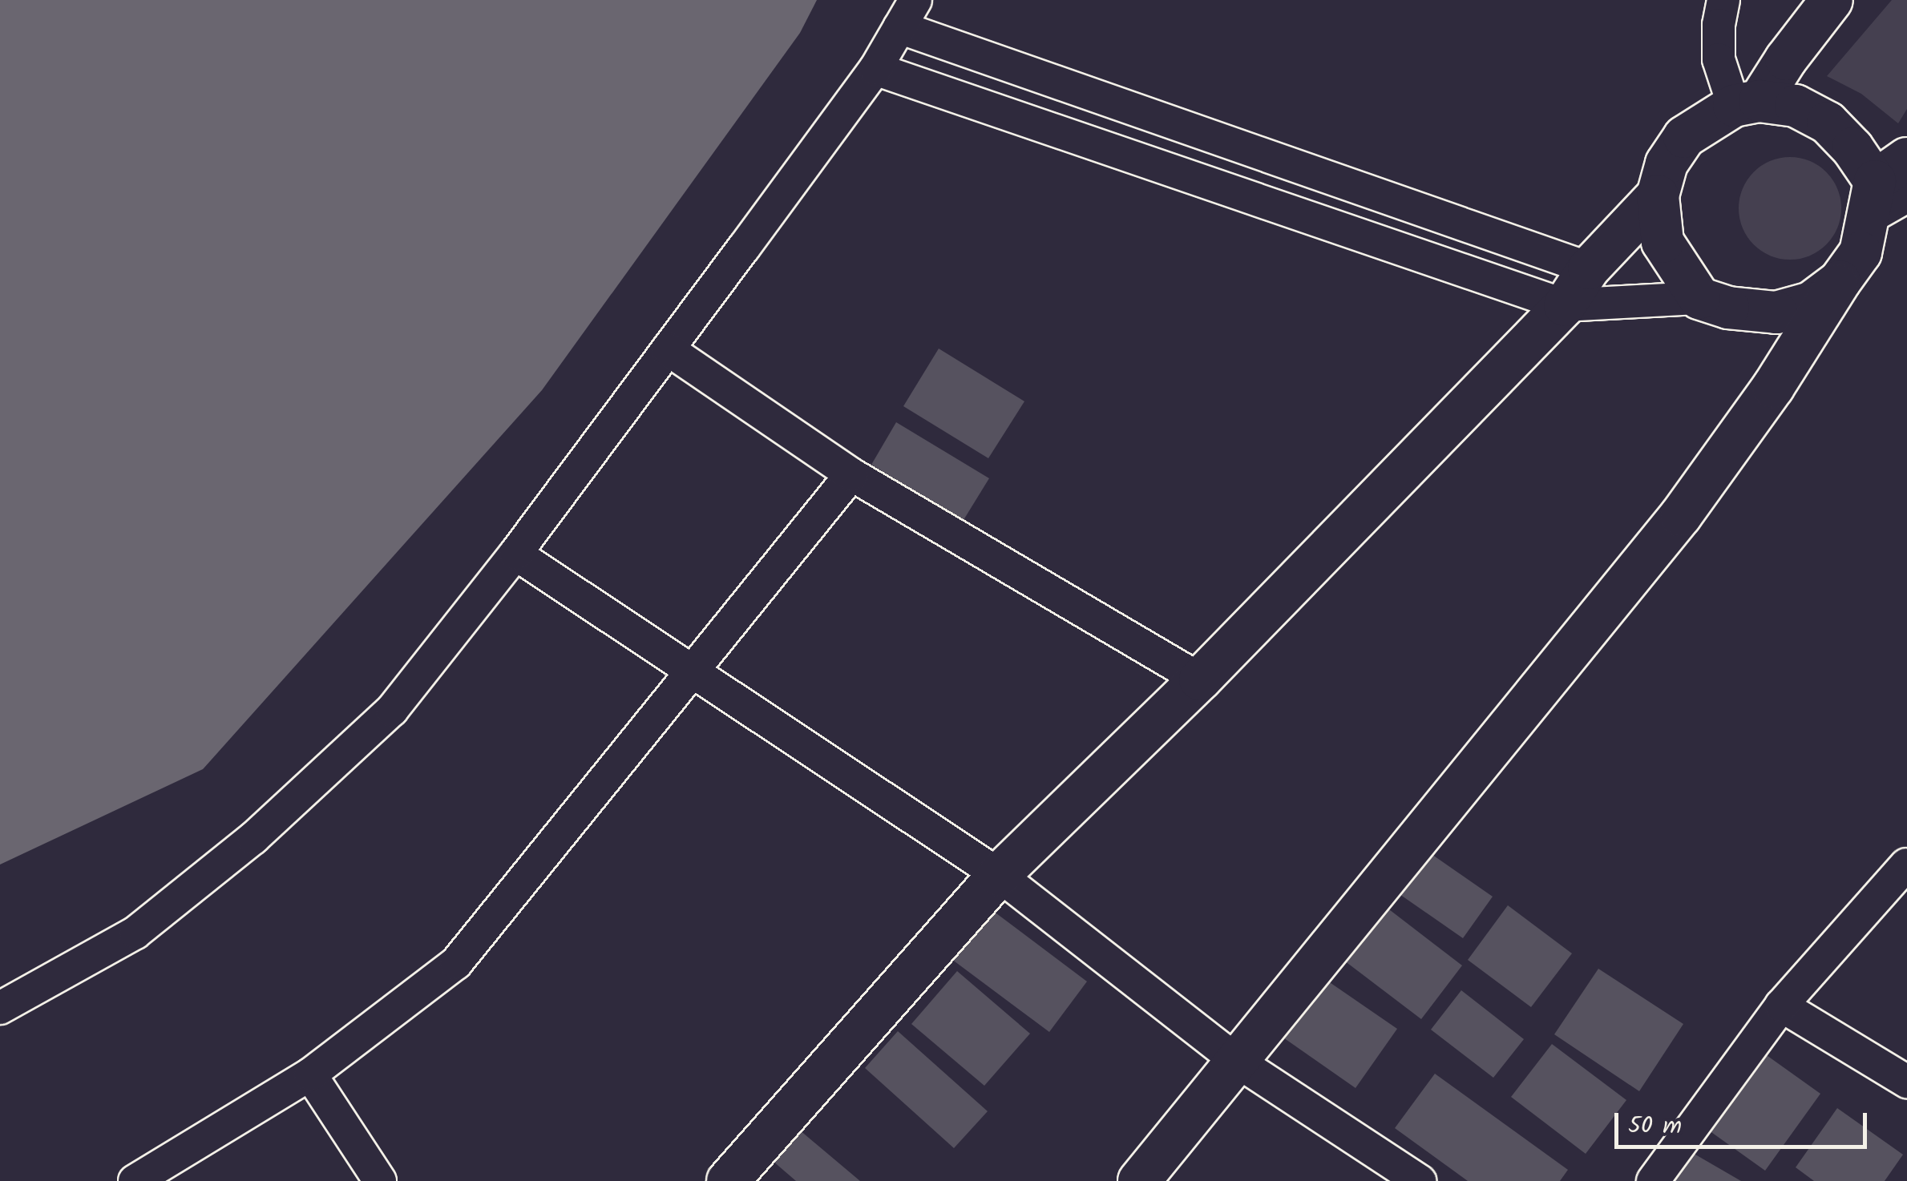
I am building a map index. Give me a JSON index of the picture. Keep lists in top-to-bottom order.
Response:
{
  "scale_bar": "50 m"
}
